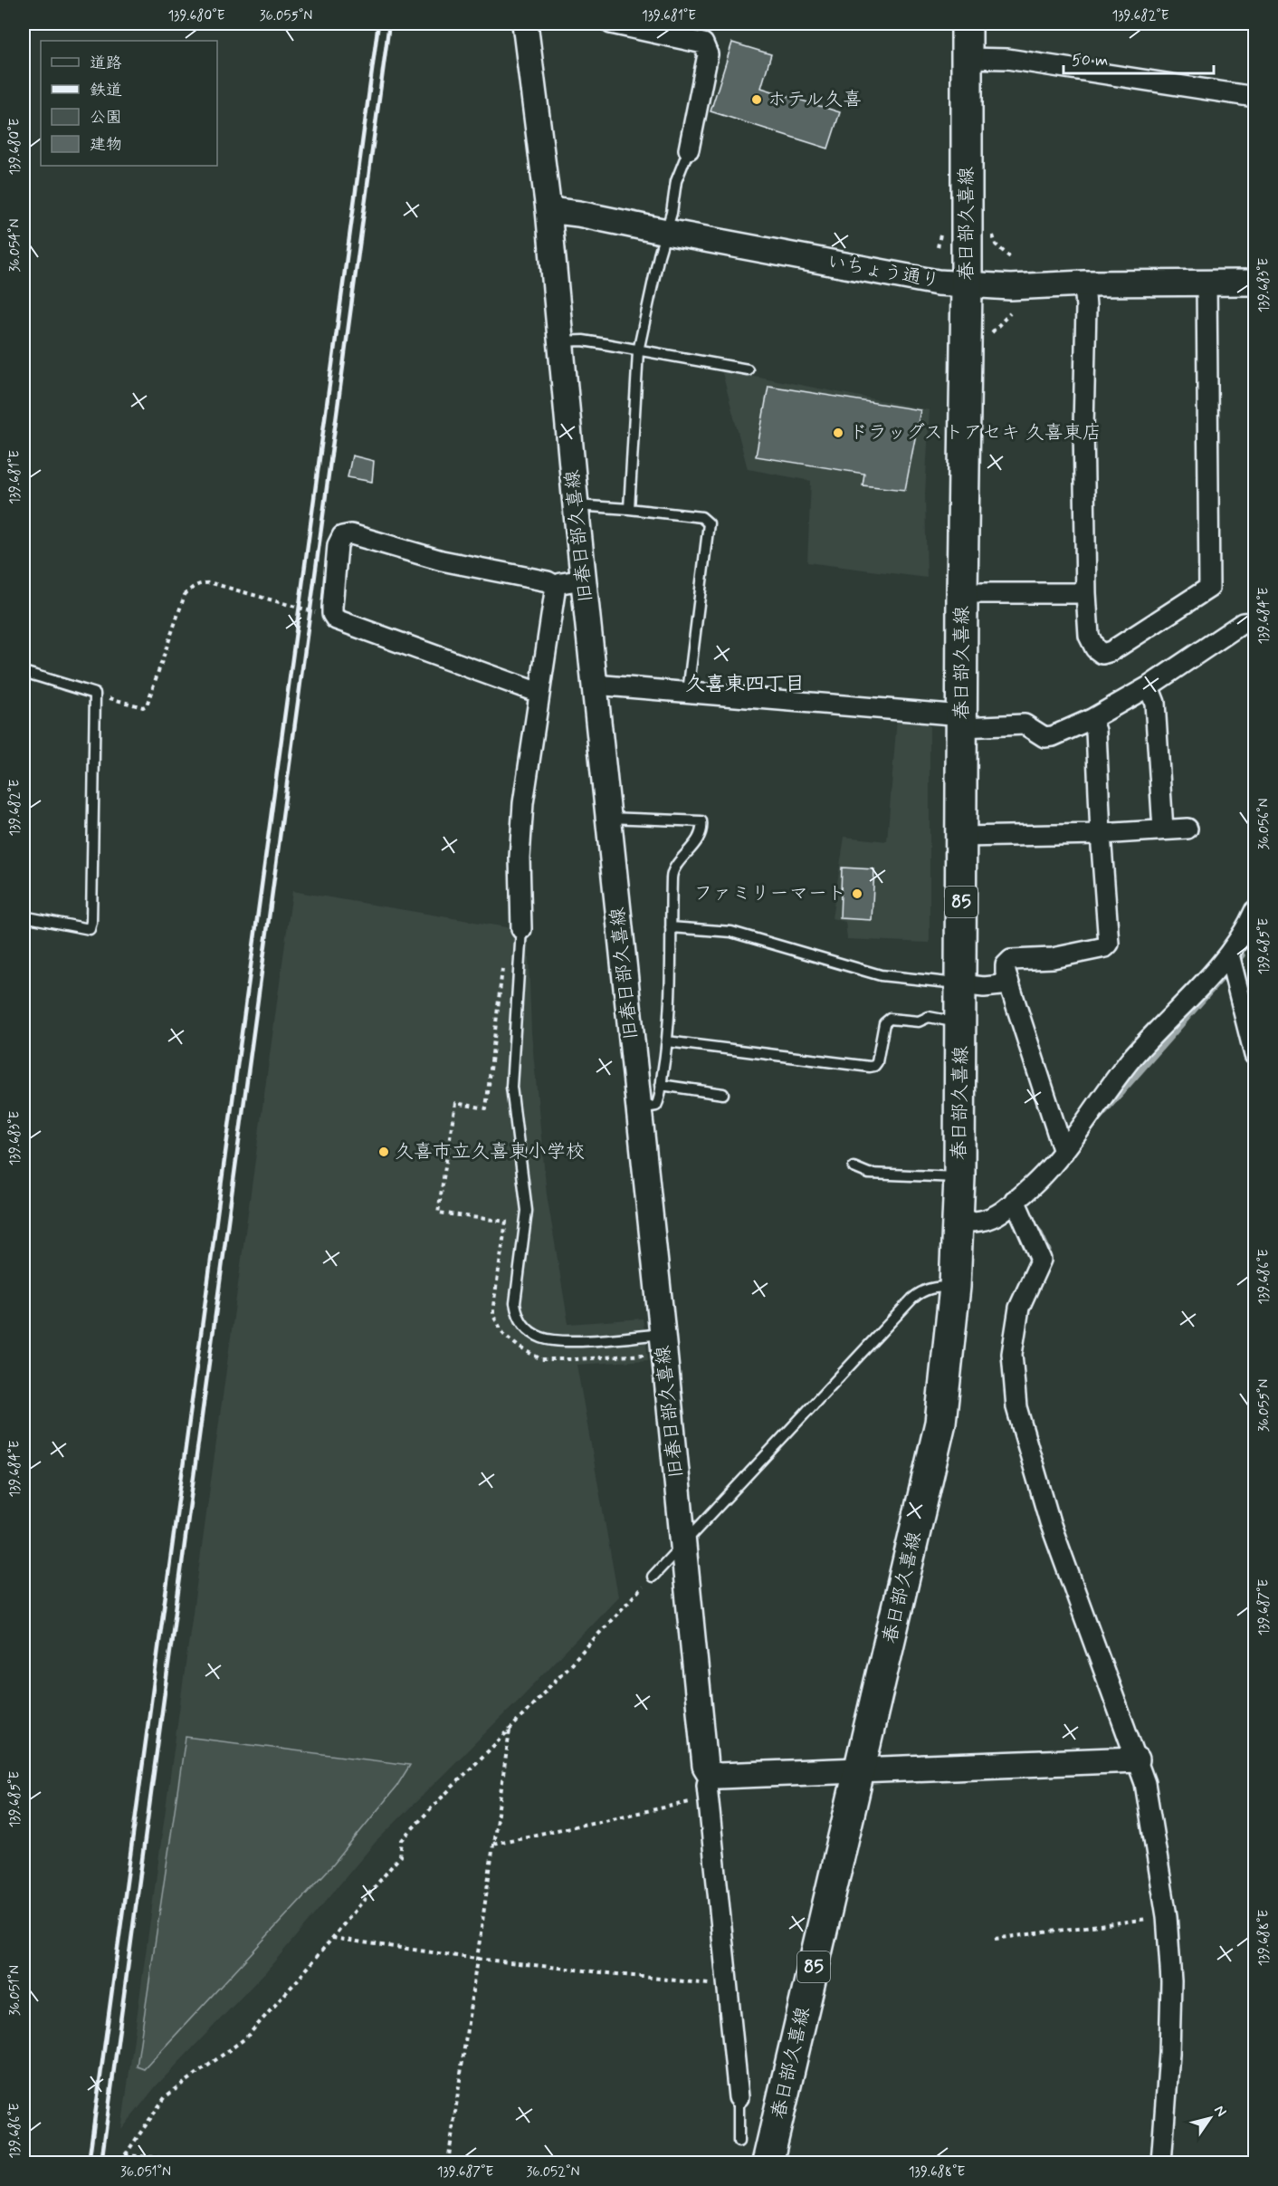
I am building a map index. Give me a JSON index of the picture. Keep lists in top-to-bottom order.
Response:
{
  "streets": {
    "main road": ["春日部久喜線", "85"],
    "street": ["いちょう通り", "旧春日部久喜線"]
  },
  "crossings": [
    ["春日部久喜線", "いちょう通り"],
    ["いちょう通り", "旧春日部久喜線"]
  ],
  "districts": ["久喜東四丁目"],
  "places": [
    "ホテル久喜",
    "ドラッグストアセキ 久喜東店",
    "ファミリーマート",
    "久喜市立久喜東小学校"
  ],
  "legend": [
    "道路",
    "鉄道",
    "公園",
    "建物"
  ],
  "scale_bar": "50 m",
  "north": "top right",
  "coordinates": [
    "139.680°E",
    "36.055°N",
    "139.681°E",
    "139.682°E",
    "36.054°N",
    "139.683°E",
    "139.684°E",
    "36.056°N",
    "139.685°E",
    "139.686°E",
    "139.687°E",
    "139.688°E",
    "36.051°N",
    "36.052°N"
  ]
}
